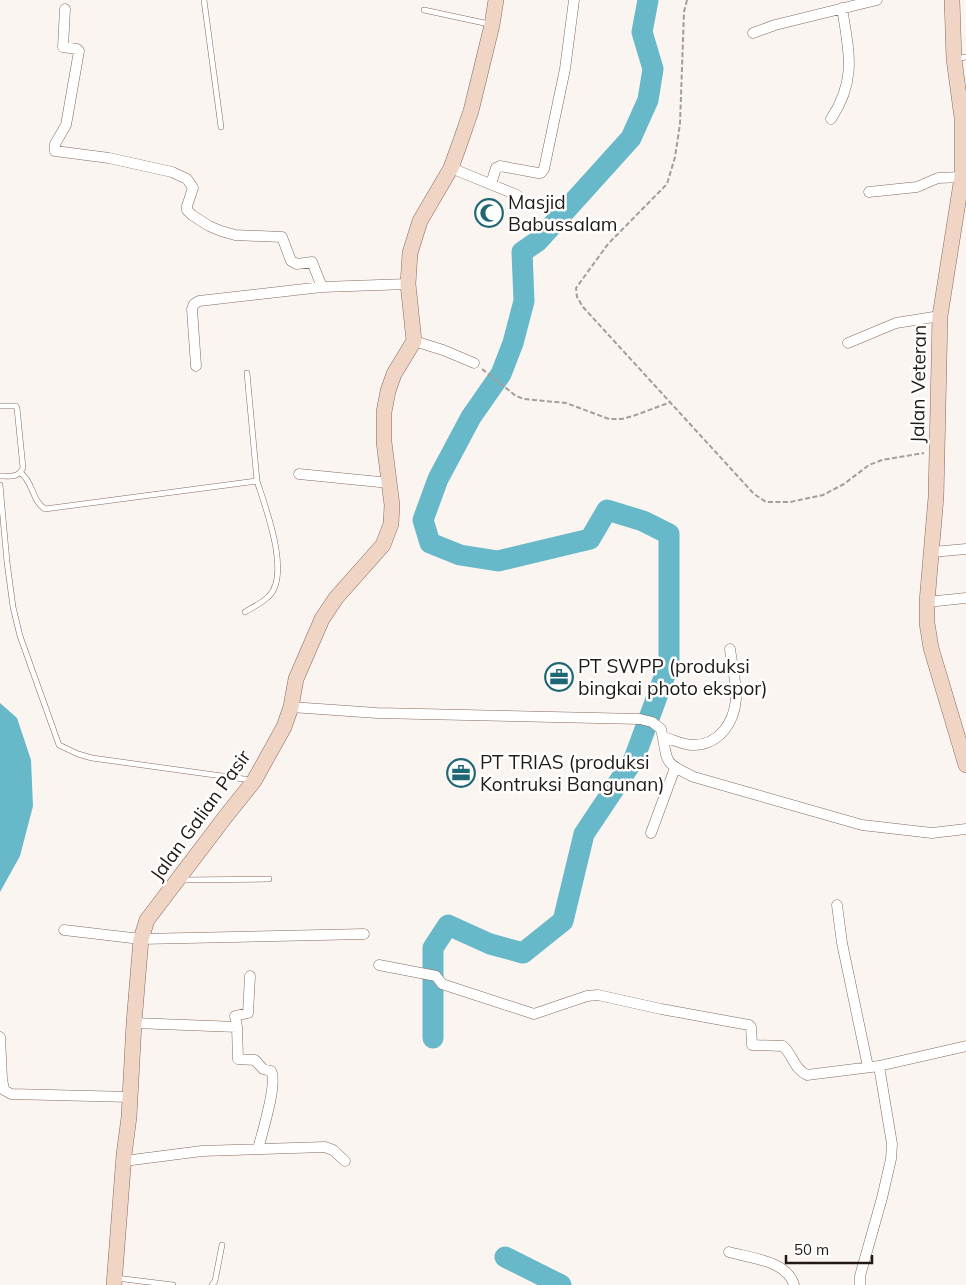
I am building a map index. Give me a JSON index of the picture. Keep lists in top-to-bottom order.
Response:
{
  "streets": {
    "street": ["Jalan Veteran", "Jalan Galian Pasir"]
  },
  "places": {
    "mosque": ["Masjid Babussalam"],
    "office": ["PT SWPP (produksi bingkai photo ekspor)", "PT TRIAS (produksi Kontruksi Bangunan)"]
  },
  "scale_bar": "50 m"
}
